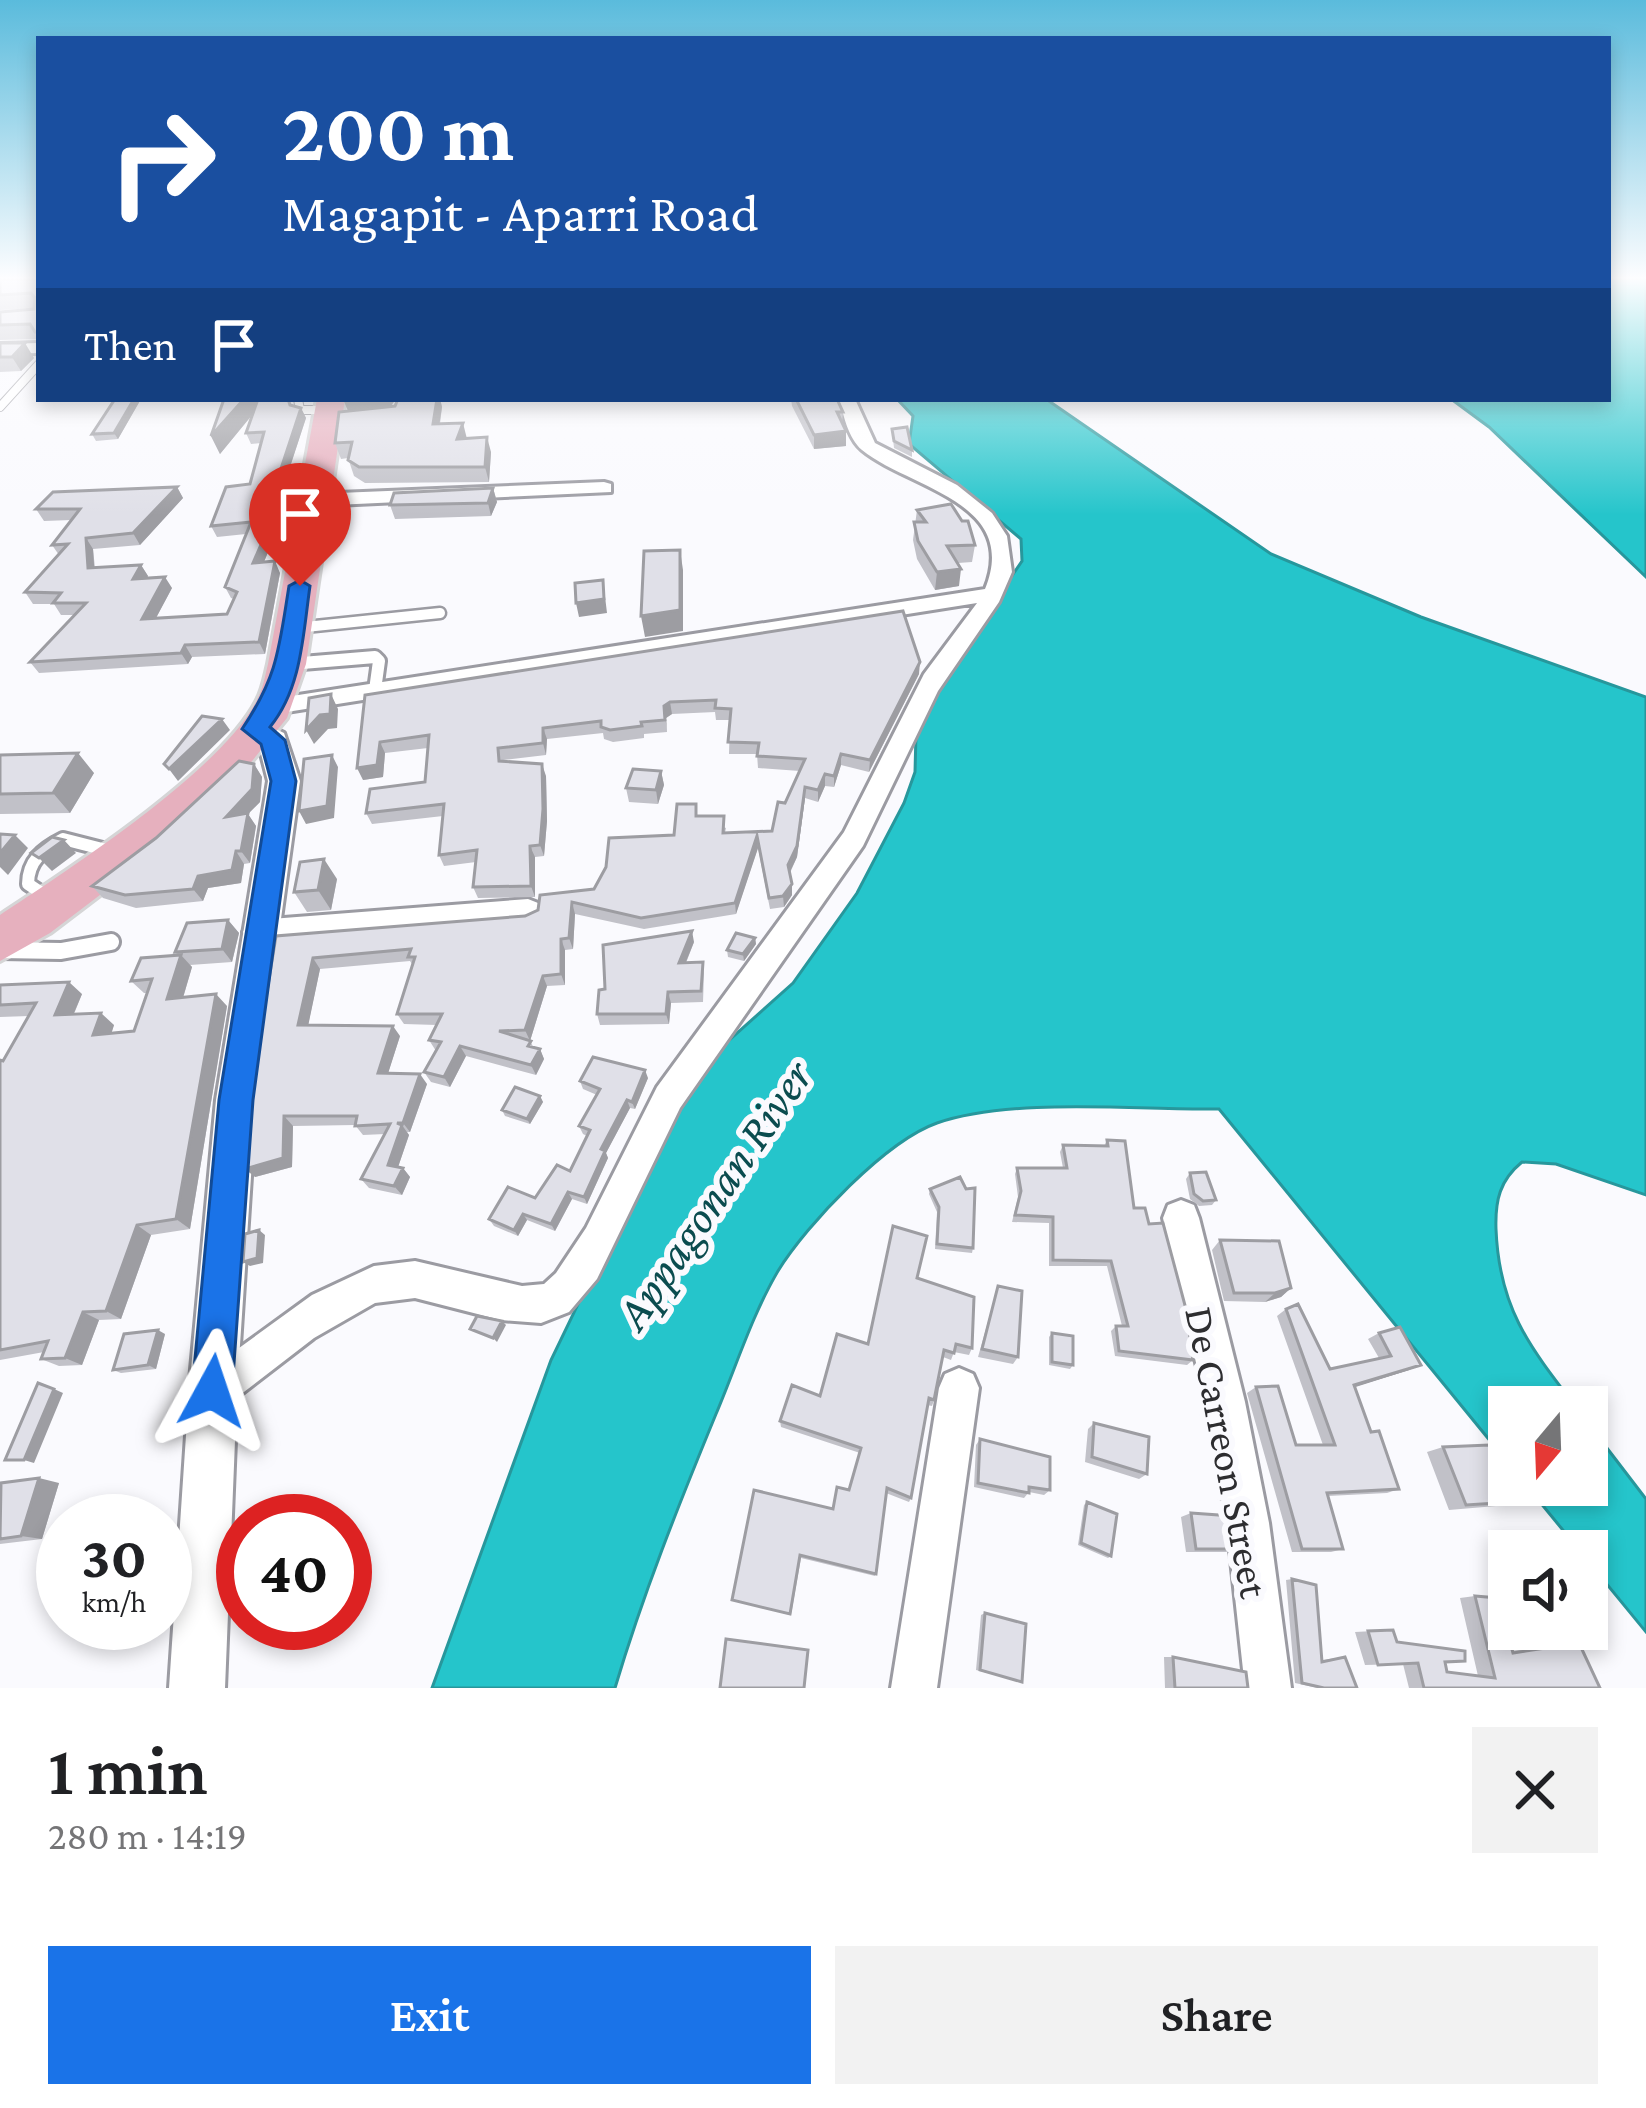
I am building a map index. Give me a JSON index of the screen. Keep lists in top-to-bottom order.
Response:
{
  "streets": {
    "street": ["De Carreon Street"]
  },
  "water": ["Appagonan River"],
  "north": "bottom",
  "page": {
    "turn": ["200 m", "Magapit - Aparri Road"],
    "then": "Then",
    "speed": "30 km/h",
    "limit": "40",
    "heading": ["1 min", "280 m · 14:19"],
    "buttons": ["Exit", "Share"]
  }
}
